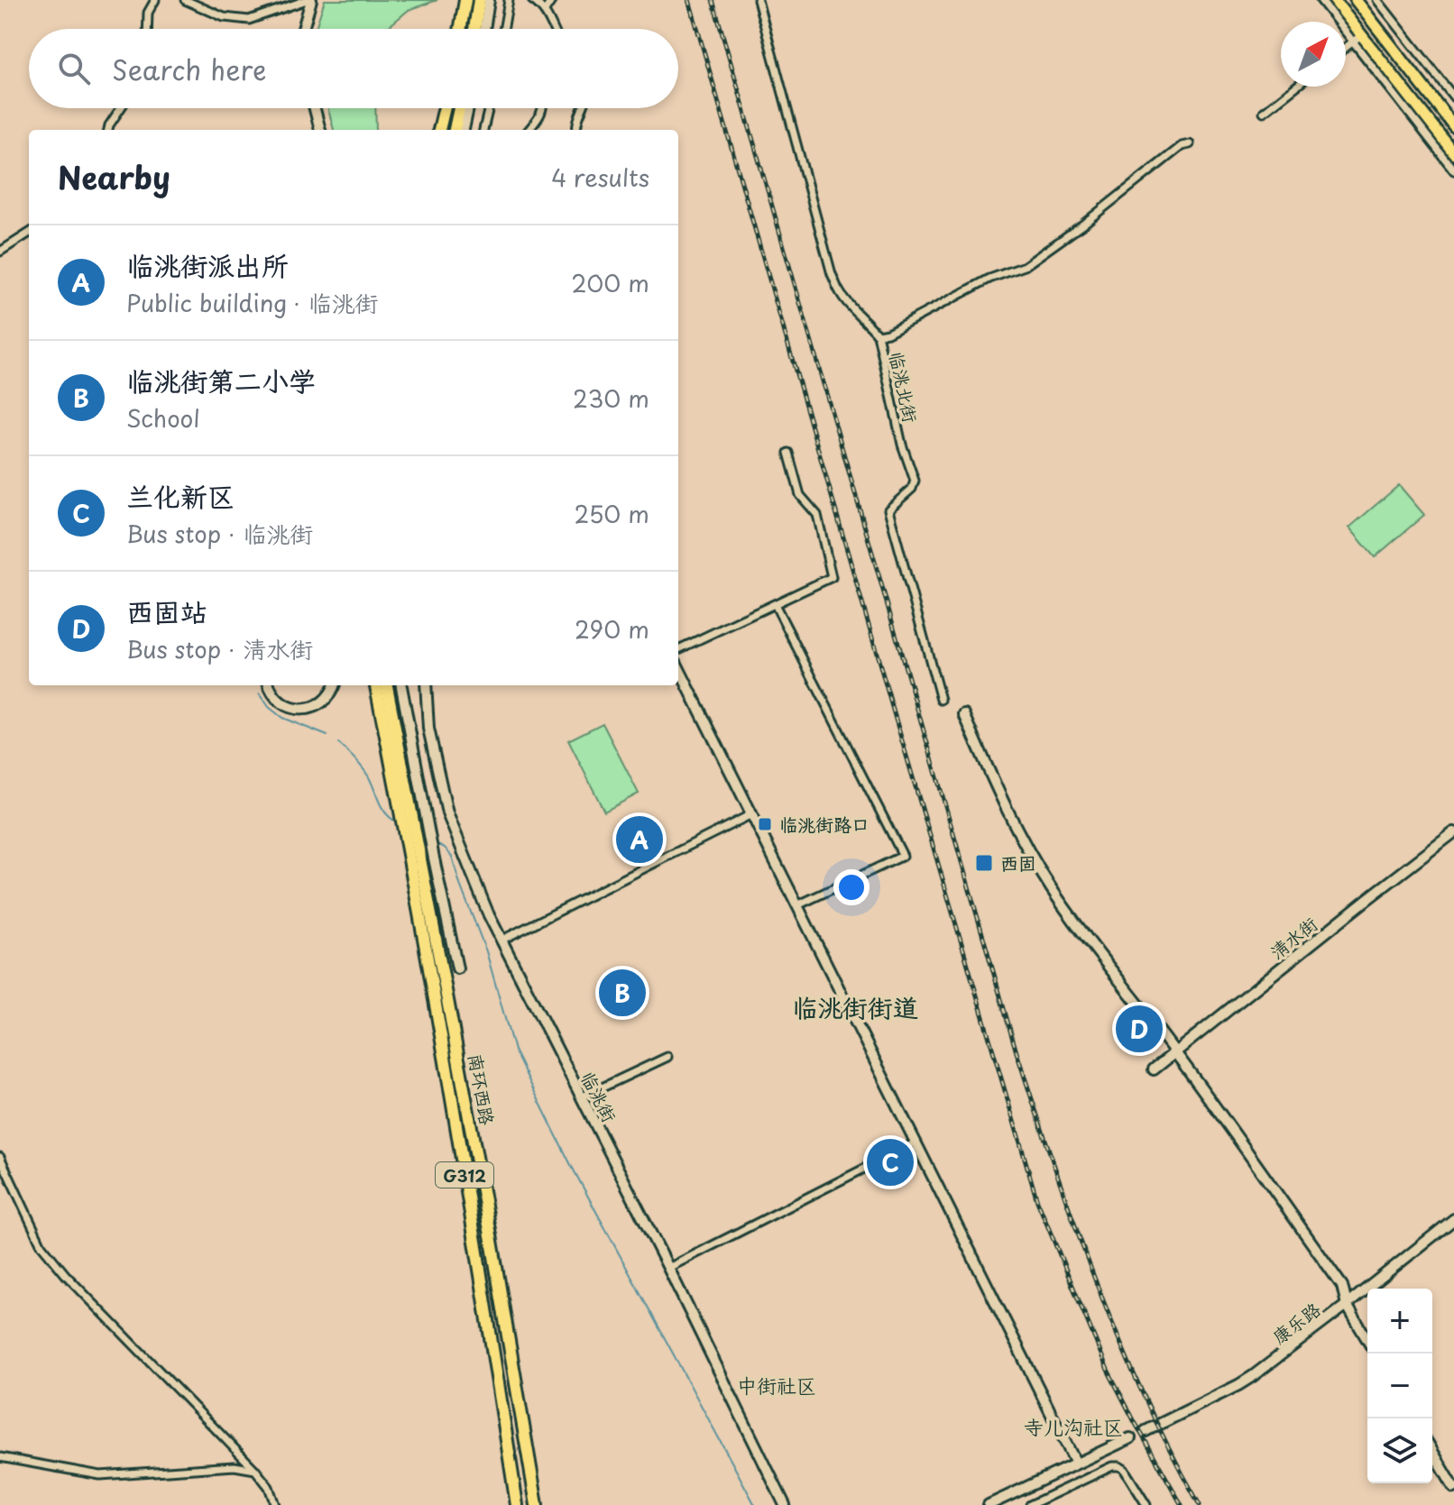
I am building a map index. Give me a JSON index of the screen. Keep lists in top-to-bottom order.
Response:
{
  "streets": {
    "highway": ["南环西路", "G312"],
    "street": [
      "临洮北街",
      "清水街",
      "临洮街",
      "康乐路"
    ]
  },
  "districts": ["临洮街街道", "中街社区", "寺儿沟社区"],
  "places": {
    "transit": ["临洮街路口", "西固"]
  },
  "north": "top right",
  "page": {
    "search": "Search here",
    "heading": ["Nearby", "4 results"],
    "list": [
      {
        "mark": "A",
        "name": "临洮街派出所",
        "note": "Public building · 临洮街",
        "value": "200 m"
      },
      {
        "mark": "B",
        "name": "临洮街第二小学",
        "note": "School",
        "value": "230 m"
      },
      {
        "mark": "C",
        "name": "兰化新区",
        "note": "Bus stop · 临洮街",
        "value": "250 m"
      },
      {
        "mark": "D",
        "name": "西固站",
        "note": "Bus stop · 清水街",
        "value": "290 m"
      }
    ],
    "pins": [
      "A",
      "B",
      "D",
      "C"
    ],
    "map_buttons": ["+", "−"]
  }
}
